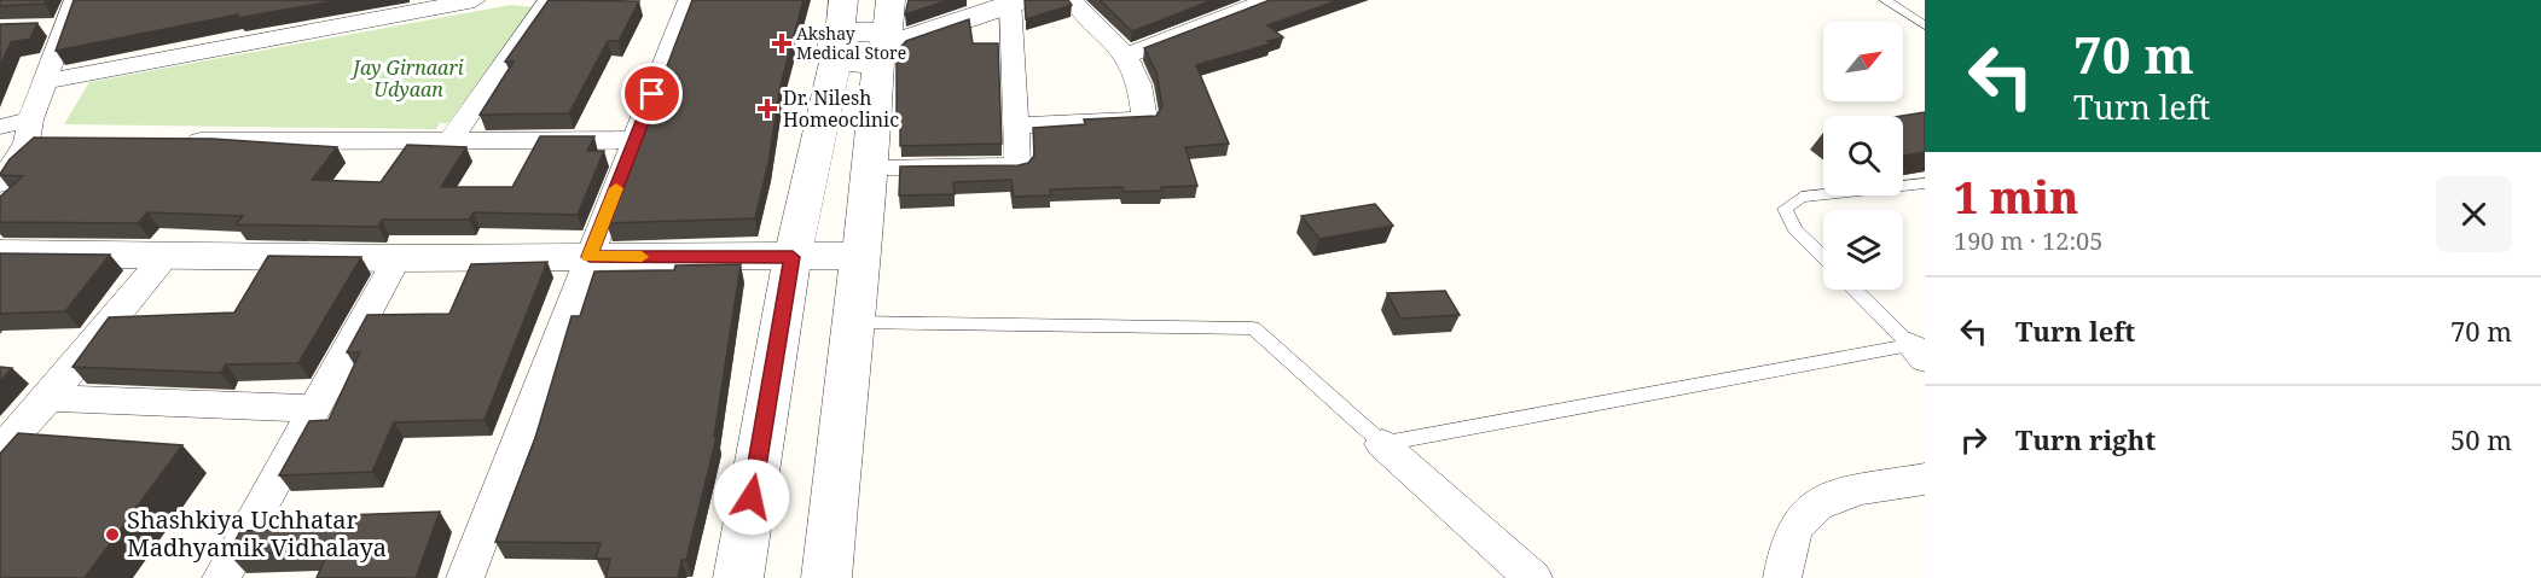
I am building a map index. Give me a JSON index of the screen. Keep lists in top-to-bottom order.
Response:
{
  "parks": ["Jay Girnaari Udyaan"],
  "places": {
    "health": ["Akshay Medical Store", "Dr. Nilesh Homeoclinic"],
    "other": ["Shashkiya Uchhatar Madhyamik Vidhalaya"]
  },
  "north": "top right",
  "page": {
    "turn": ["70 m", "Turn left"],
    "heading": ["1 min", "190 m · 12:05"],
    "list": [
      {
        "name": "Turn left",
        "value": "70 m"
      },
      {
        "name": "Turn right",
        "value": "50 m"
      }
    ]
  }
}
